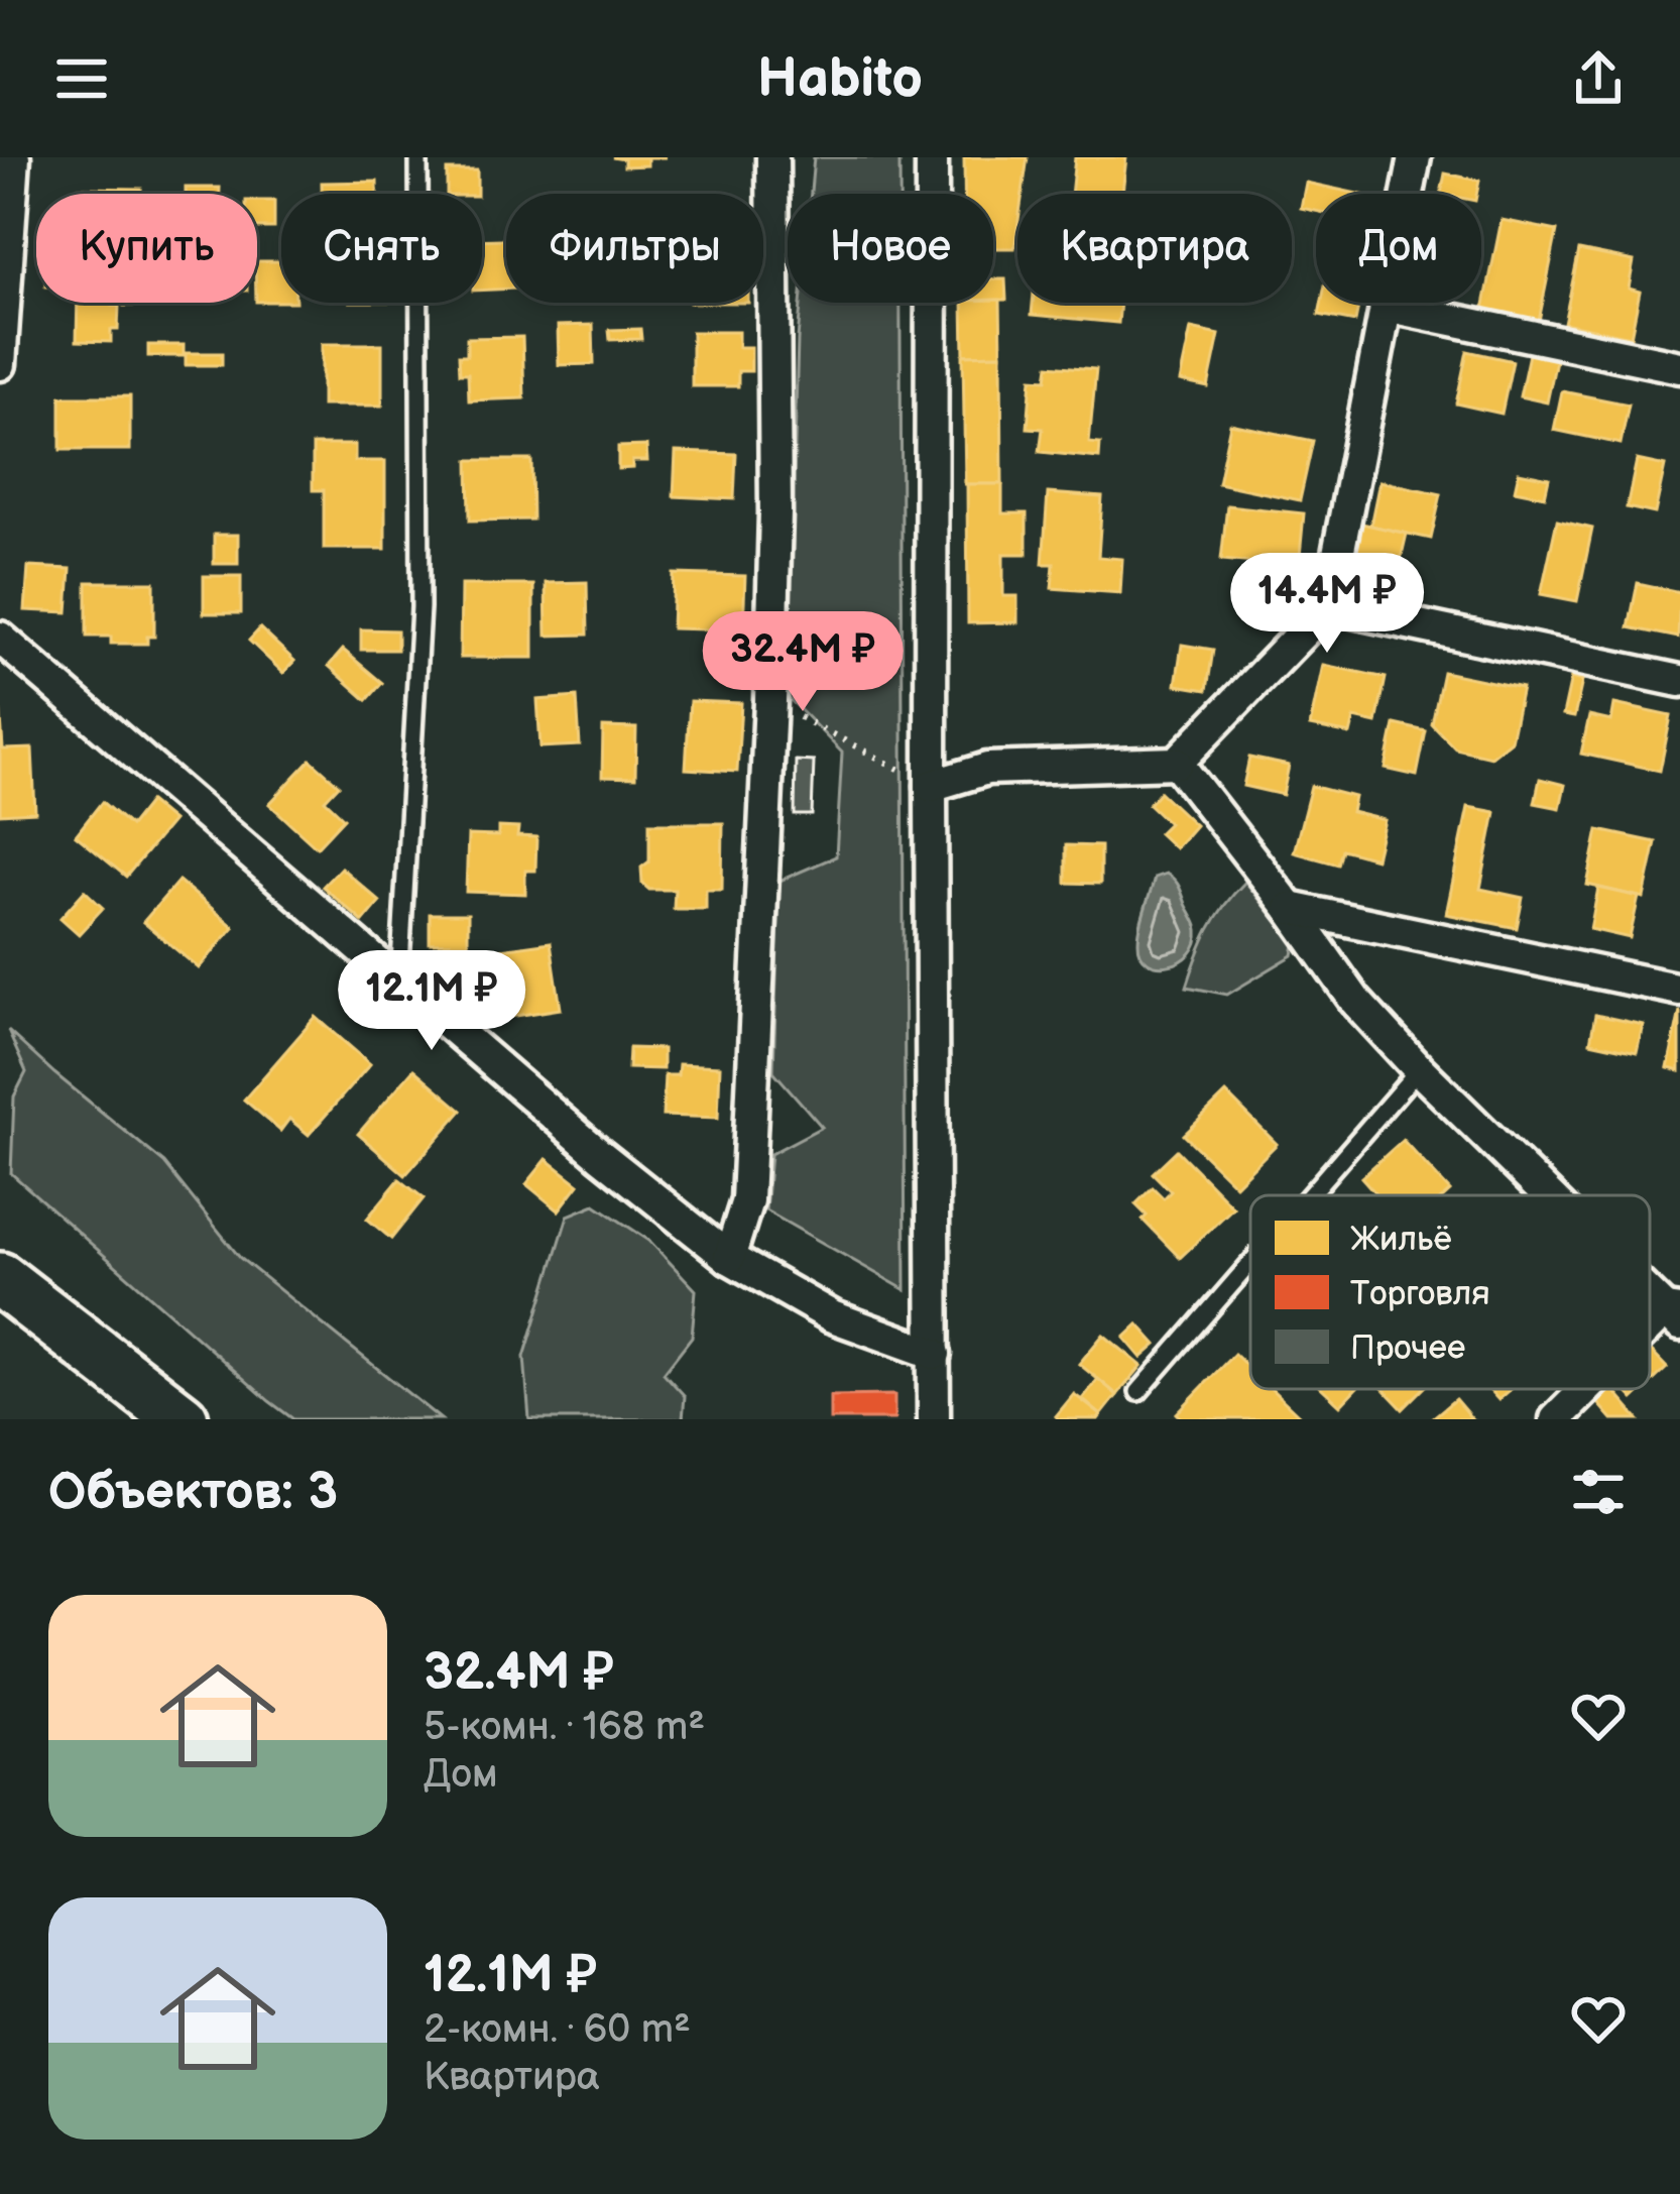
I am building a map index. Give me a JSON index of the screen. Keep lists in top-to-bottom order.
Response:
{
  "legend": ["Жильё", "Торговля", "Прочее"],
  "page": {
    "header": "Habito",
    "chip": [
      "Купить",
      "Снять",
      "Фильтры",
      "Новое",
      "Квартира",
      "Дом"
    ],
    "price": ["14.4M ₽", "32.4M ₽", "12.1M ₽"],
    "heading": "Объектов: 3",
    "list": [
      {
        "name": "32.4M ₽",
        "note": "5-комн. · 168 m² · Дом"
      },
      {
        "name": "12.1M ₽",
        "note": "2-комн. · 60 m² · Квартира"
      }
    ]
  }
}
